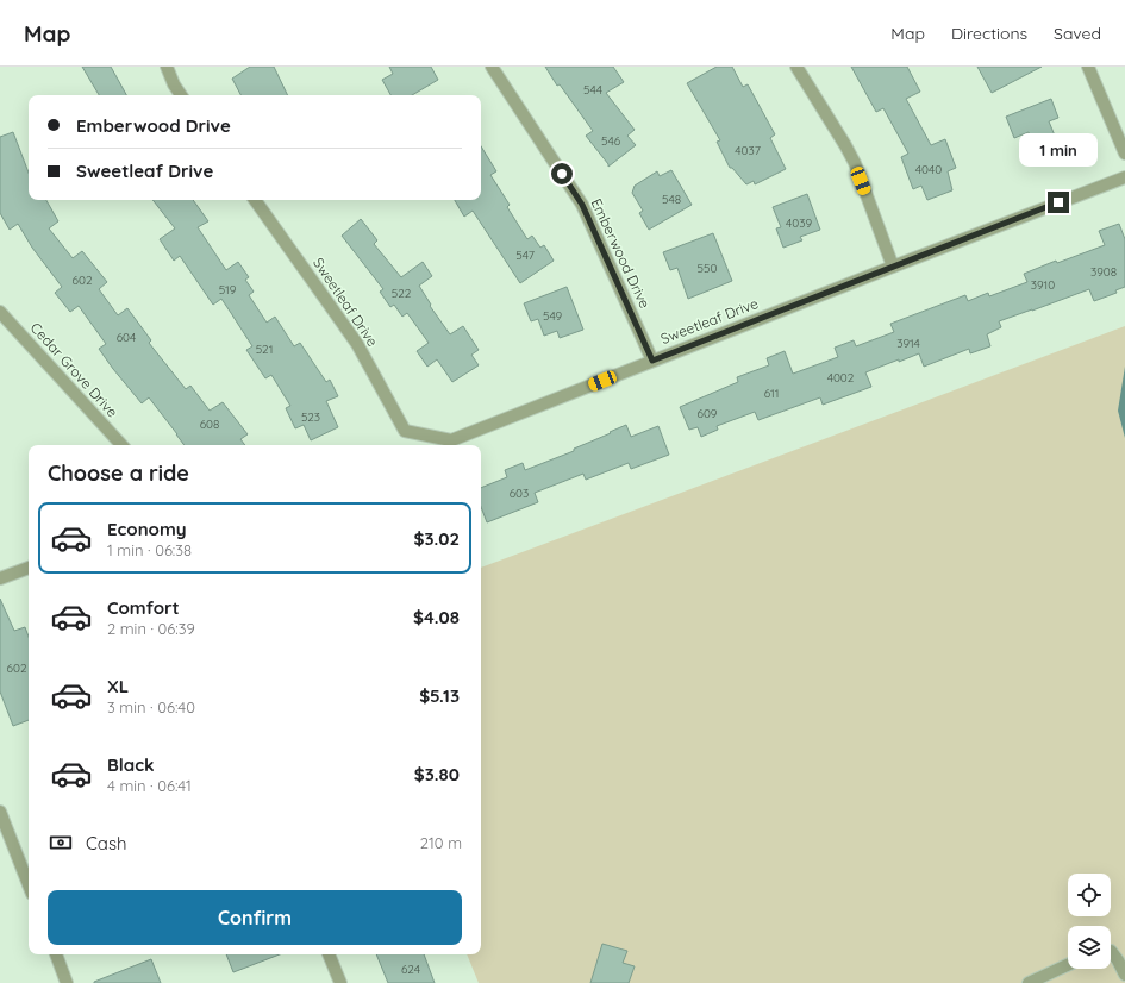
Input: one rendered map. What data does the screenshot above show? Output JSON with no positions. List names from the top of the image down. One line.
{"streets":{"street":["Emberwood Drive","Sweetleaf Drive","Cedar Grove Drive"]},"crossings":[["Emberwood Drive","Sweetleaf Drive"]],"house_numbers":["544","546","4037","4040","548","4039","547","550","3908","602","3910","519","522","549","604","3914","521","4002","611","609","523","608","603","602","624"],"page":{"header":"Map","nav":["Map","Directions","Saved"],"banner":["Emberwood Drive","Sweetleaf Drive"],"bubble":"1 min","heading":"Choose a ride","list":[{"name":"Economy","note":"1 min · 06:38","value":"$3.02"},{"name":"Comfort","note":"2 min · 06:39","value":"$4.08"},{"name":"XL","note":"3 min · 06:40","value":"$5.13"},{"name":"Black","note":"4 min · 06:41","value":"$3.80"}],"pay":["Cash","210 m"],"buttons":"Confirm"}}
